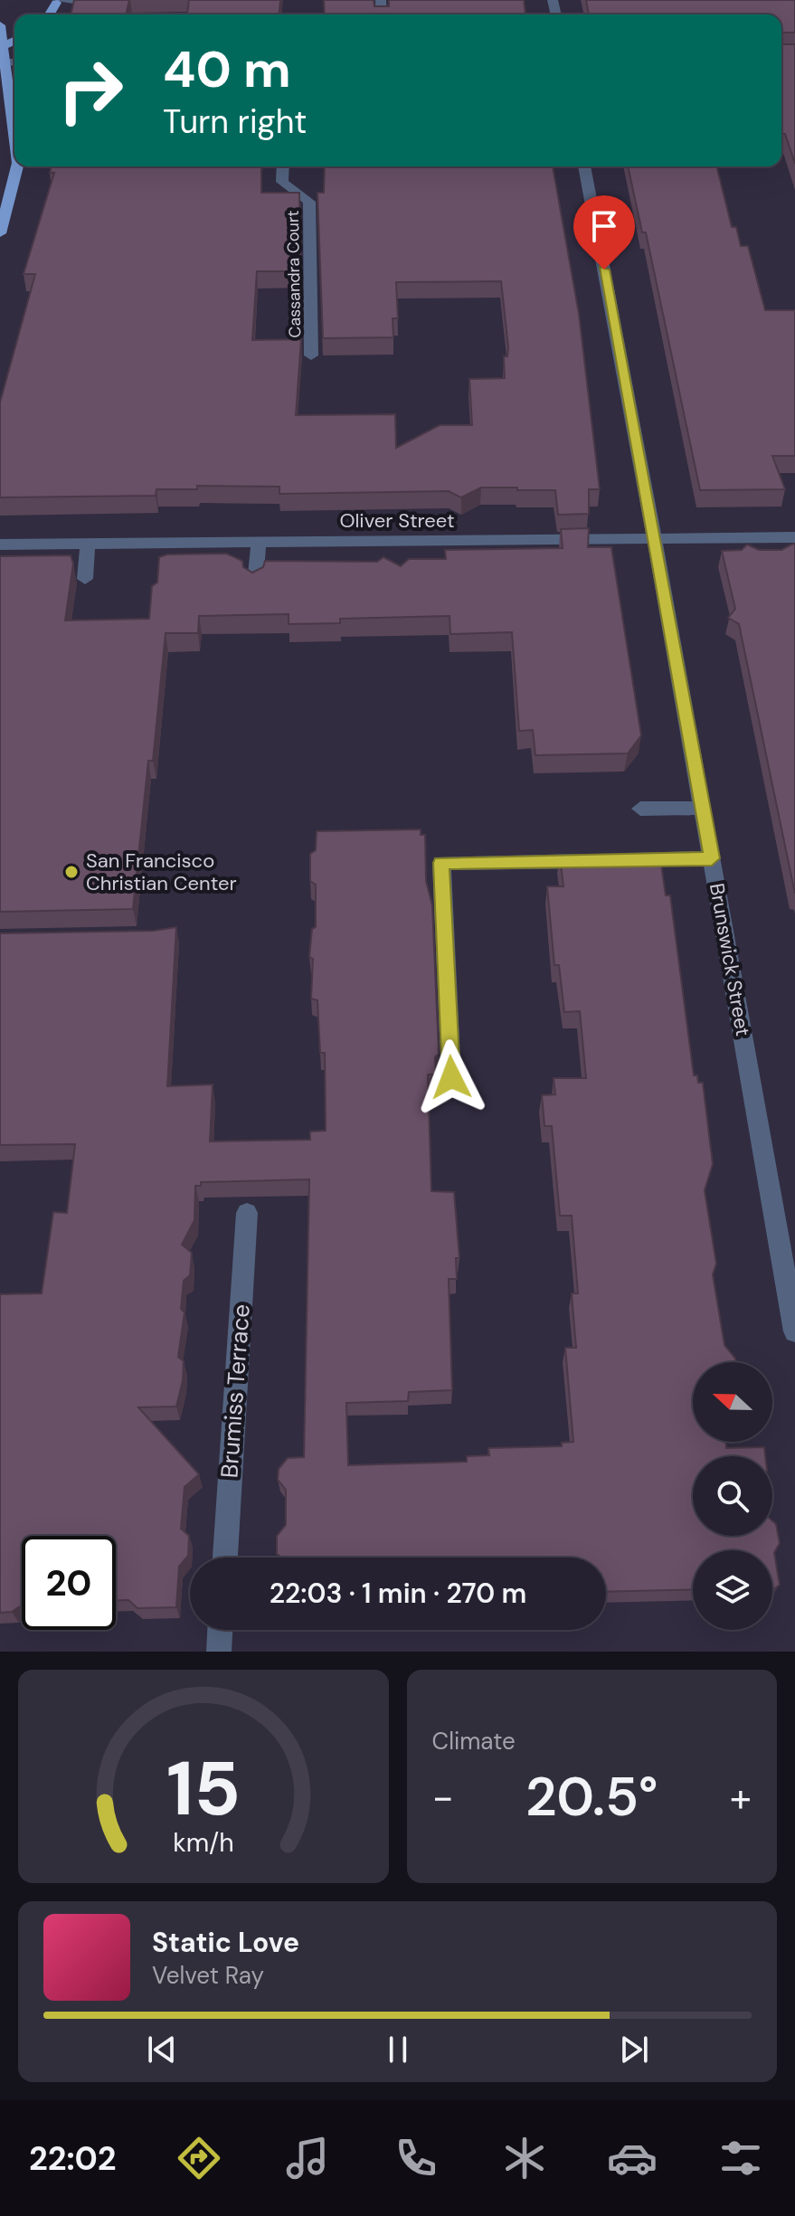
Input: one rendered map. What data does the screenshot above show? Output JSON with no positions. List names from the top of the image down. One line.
{"streets":{"street":["Cassandra Court","Oliver Street","Brunswick Street","Brumiss Terrace"]},"crossings":[["Oliver Street","Brunswick Street"]],"places":["San Francisco Christian Center"],"north":"left","page":{"turn":["40 m","Turn right"],"limit":"20","trip":"22:03 · 1 min · 270 m","tile":"Climate","heat":["−","20.5°","+"],"song":["Static Love","Velvet Ray"],"tabs":"22:02","gauge":["15","km/h"]}}
